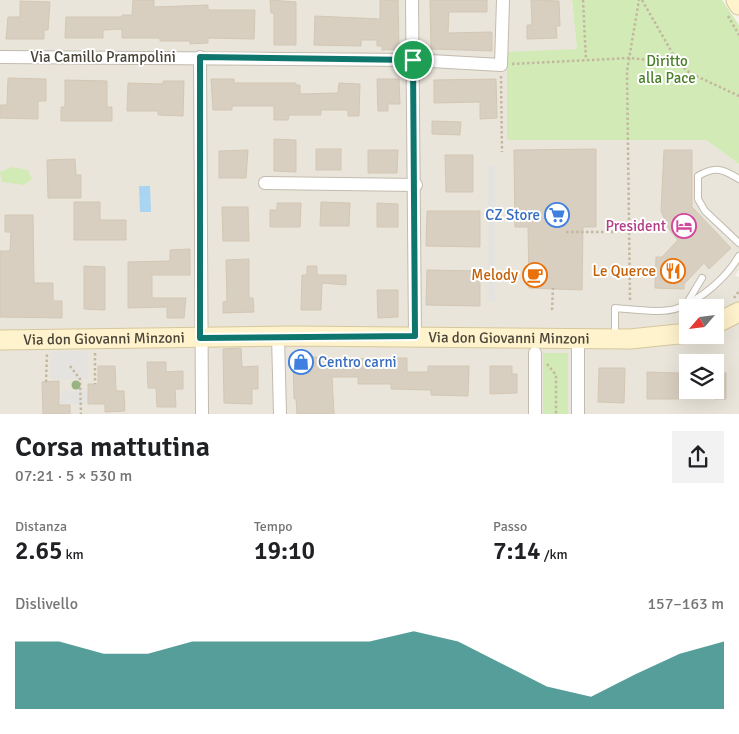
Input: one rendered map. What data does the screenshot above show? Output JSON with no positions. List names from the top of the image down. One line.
{"streets":{"street":["Via Camillo Prampolini","Via don Giovanni Minzoni"]},"parks":["Diritto alla Pace"],"places":{"supermarket":["CZ Store"],"hotel":["President"],"restaurant":["Le Querce"],"cafe":["Melody"],"shop":["Centro carni"]},"north":"bottom left","page":{"heading":["Corsa mattutina","07:21 · 5 × 530 m"],"stats":[["Distanza","2.65 km"],["Tempo","19:10"],["Passo","7:14 /km"]],"chart":["Dislivello","157–163 m"]}}
